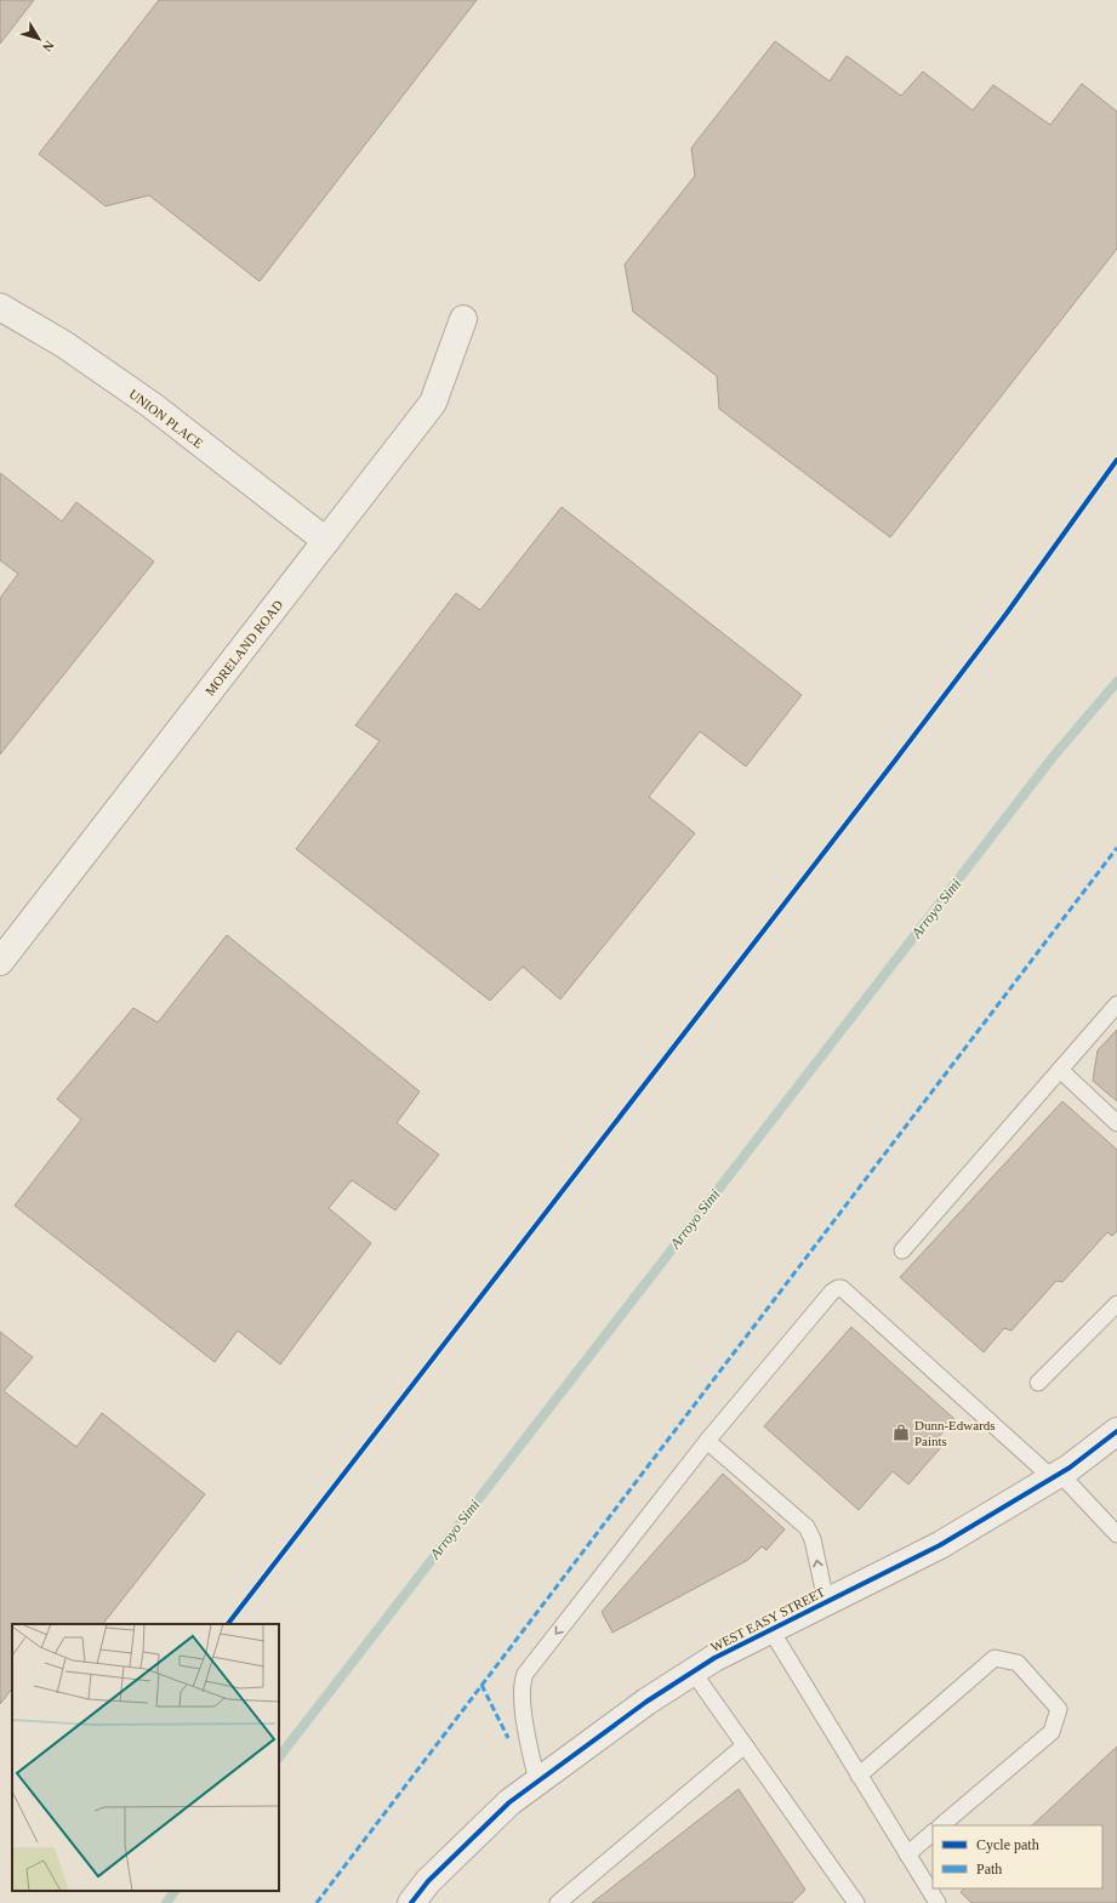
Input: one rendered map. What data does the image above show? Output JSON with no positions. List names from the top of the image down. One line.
{"streets":{"street":["UNION PLACE","MORELAND ROAD","WEST EASY STREET"]},"crossings":[["UNION PLACE","MORELAND ROAD"]],"water":["Arroyo Simi"],"places":{"shop":["Dunn-Edwards Paints"]},"legend":["Cycle path","Path"],"north":"bottom right"}
